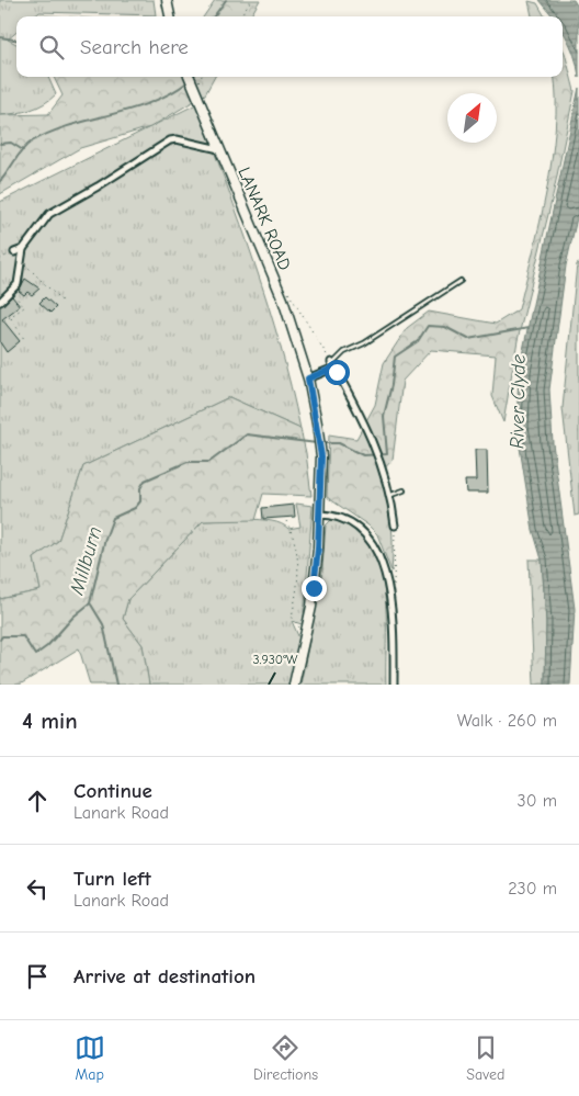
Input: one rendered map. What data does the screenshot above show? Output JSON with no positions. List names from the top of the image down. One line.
{"streets":{"main road":["LANARK ROAD"]},"water":["River Clyde","Millburn"],"north":"top right","page":{"search":"Search here","heading":["4 min","Walk · 260 m"],"list":[["Continue","Lanark Road","30 m"],["Turn left","Lanark Road","230 m"],"Arrive at destination"],"nav":["Map","Directions","Saved"]},"coordinates":["3.930°W"]}
